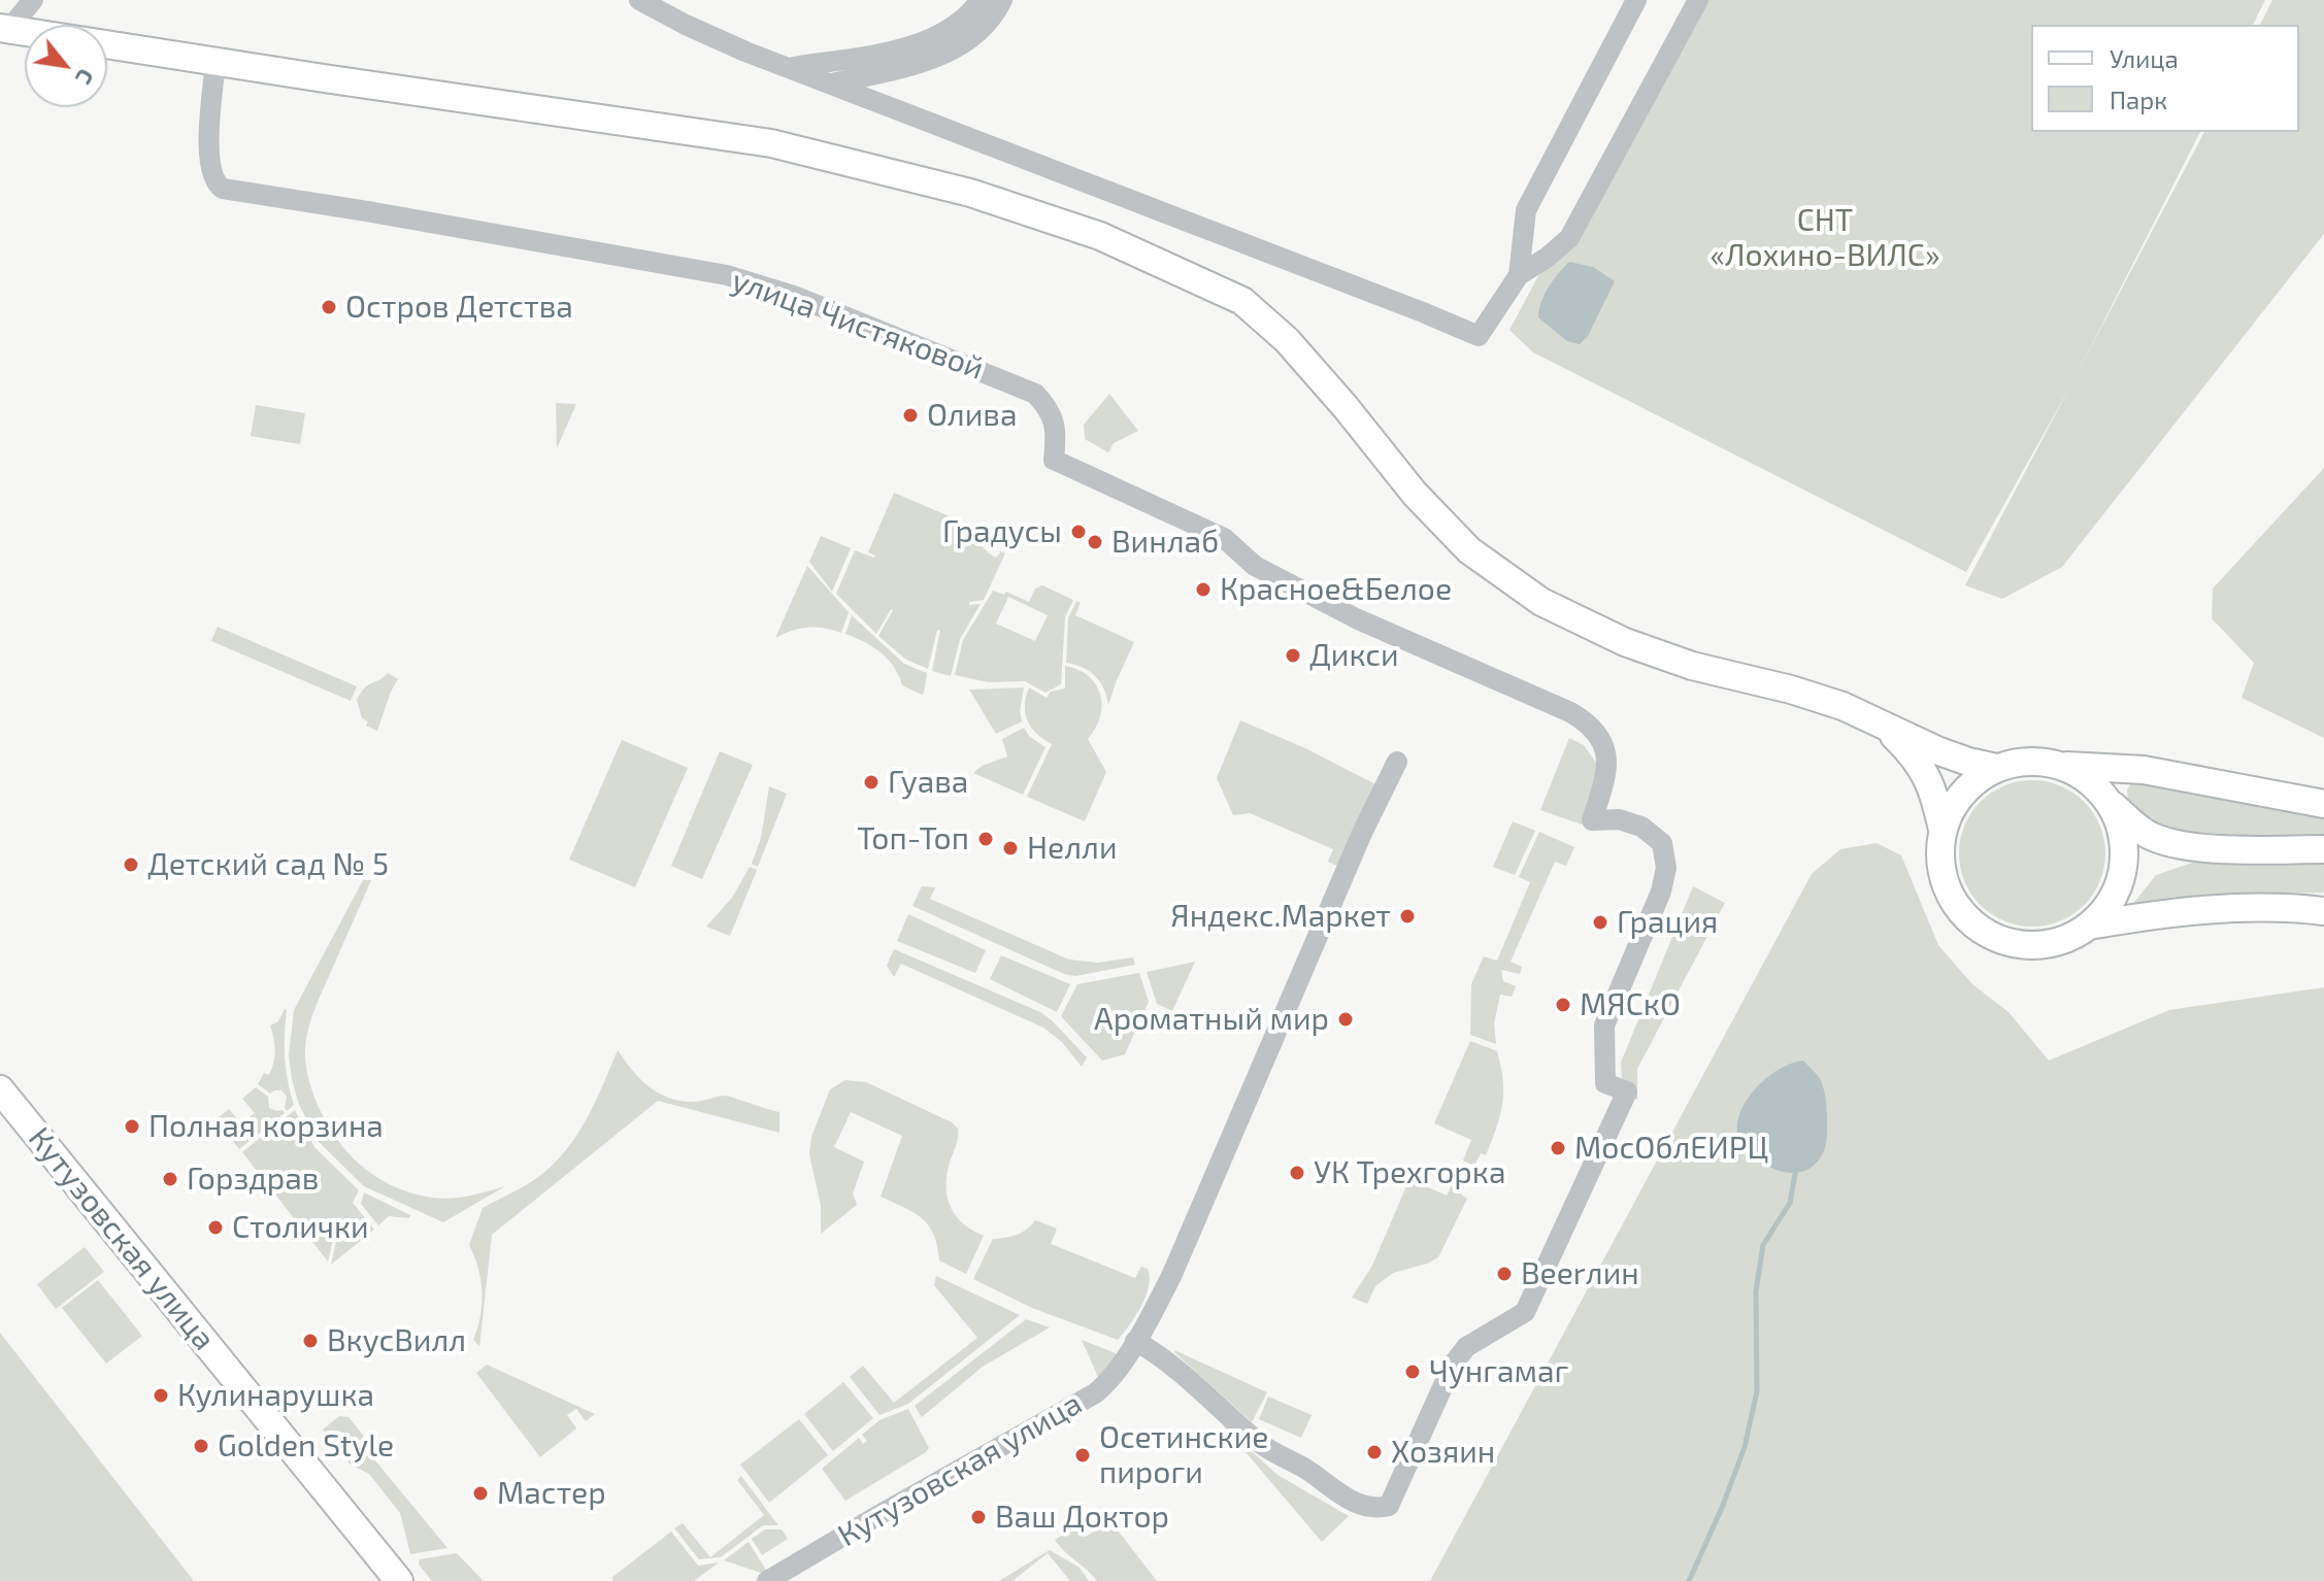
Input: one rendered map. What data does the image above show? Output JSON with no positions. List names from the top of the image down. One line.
{"streets":{"street":["улица Чистяковой","Кутузовская улица"]},"crossings":[["улица Чистяковой","Кутузовская улица"]],"parks":["СНТ «Лохино-ВИЛС»"],"places":["Остров Детства","Олива","Градусы","Винлаб","Красное&Белое","Дикси","Гуава","Топ-Топ","Нелли","Детский сад № 5","Яндекс.Маркет","Грация","МЯСкО","Ароматный мир","Полная корзина","МосОблЕИРЦ","УК Трехгорка","Горздрав","Столички","Beerлин","ВкусВилл","Чунгамаг","Кулинарушка","Golden Style","Хозяин","Осетинские пироги","Мастер","Ваш Доктор"],"legend":["Улица","Парк"],"north":"bottom right"}
